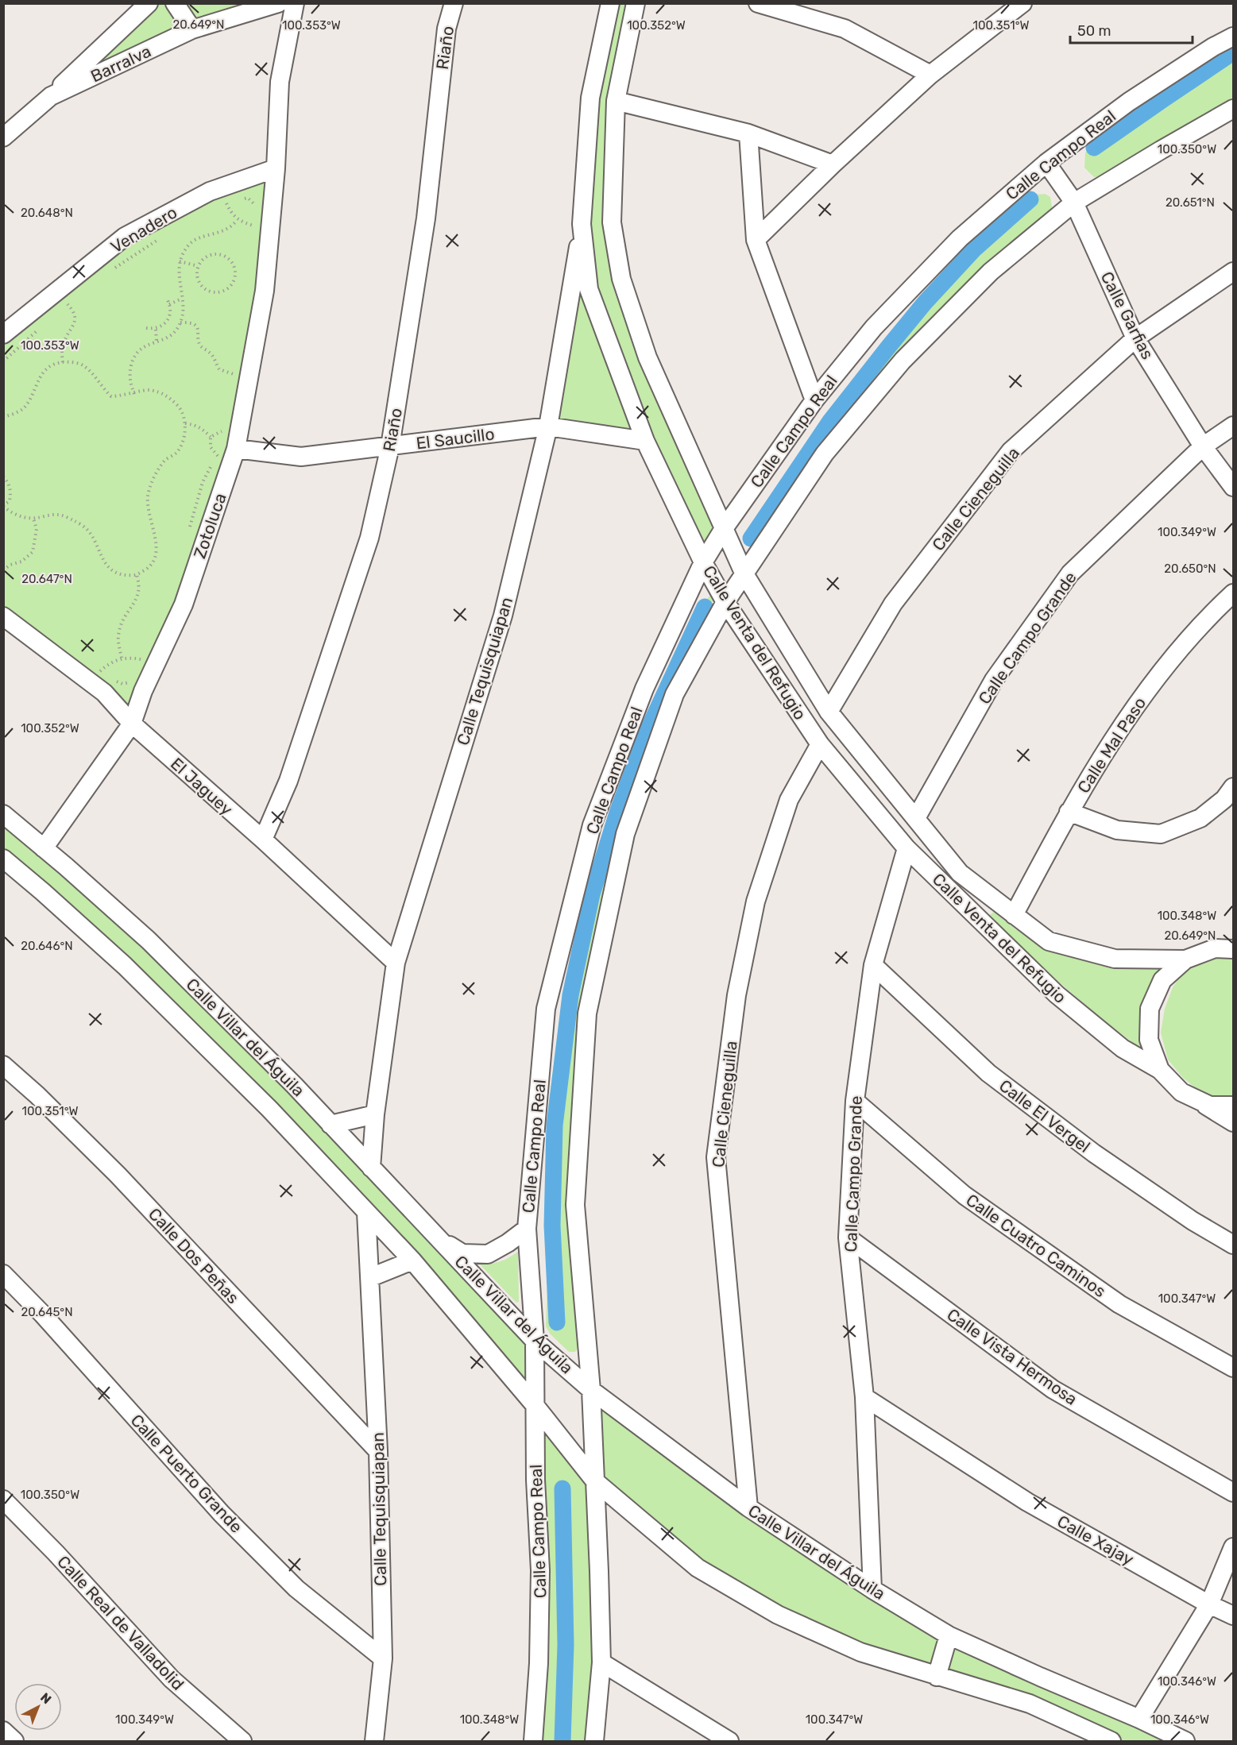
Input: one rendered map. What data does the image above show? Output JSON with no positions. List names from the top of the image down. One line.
{"streets":{"street":["Riaño","Barralva","Calle Campo Real","Venadero","Calle Garfias","El Saucillo","Calle Cieneguilla","Zotoluca","Calle Campo Grande","Calle Venta del Refugio","Calle Tequisquiapan","Calle Mal Paso","El Jaguey","Calle Villar del Águila","Calle El Vergel","Calle Cuatro Caminos","Calle Dos Peñas","Calle Vista Hermosa","Calle Puerto Grande","Calle Xajay","Calle Real de Valladolid"]},"crossings":[["Riaño","El Saucillo"],["Riaño","El Jaguey"],["Calle Campo Real","Calle Garfias"],["Calle Campo Real","Calle Venta del Refugio"],["Calle Campo Real","Calle Villar del Águila"],["Venadero","Zotoluca"],["Calle Garfias","Calle Cieneguilla"],["Calle Garfias","Calle Campo Grande"],["El Saucillo","Zotoluca"],["El Saucillo","Calle Venta del Refugio"],["El Saucillo","Calle Tequisquiapan"],["Calle Cieneguilla","Calle Venta del Refugio"],["Calle Cieneguilla","Calle Villar del Águila"],["Zotoluca","El Jaguey"],["Zotoluca","Calle Villar del Águila"],["Calle Campo Grande","Calle Venta del Refugio"],["Calle Campo Grande","Calle Villar del Águila"],["Calle Campo Grande","Calle El Vergel"],["Calle Campo Grande","Calle Cuatro Caminos"],["Calle Campo Grande","Calle Vista Hermosa"],["Calle Campo Grande","Calle Xajay"],["Calle Venta del Refugio","Calle Tequisquiapan"],["Calle Venta del Refugio","Calle Mal Paso"],["Calle Tequisquiapan","El Jaguey"],["Calle Tequisquiapan","Calle Villar del Águila"],["Calle Tequisquiapan","Calle Dos Peñas"],["Calle Tequisquiapan","Calle Puerto Grande"]],"scale_bar":"50 m","north":"top right","coordinates":["20.649°N","100.353°W","100.352°W","100.351°W","100.350°W","20.651°N","20.648°N","100.349°W","20.650°N","20.647°N","100.348°W","20.646°N","100.347°W","20.645°N","100.346°W"]}
